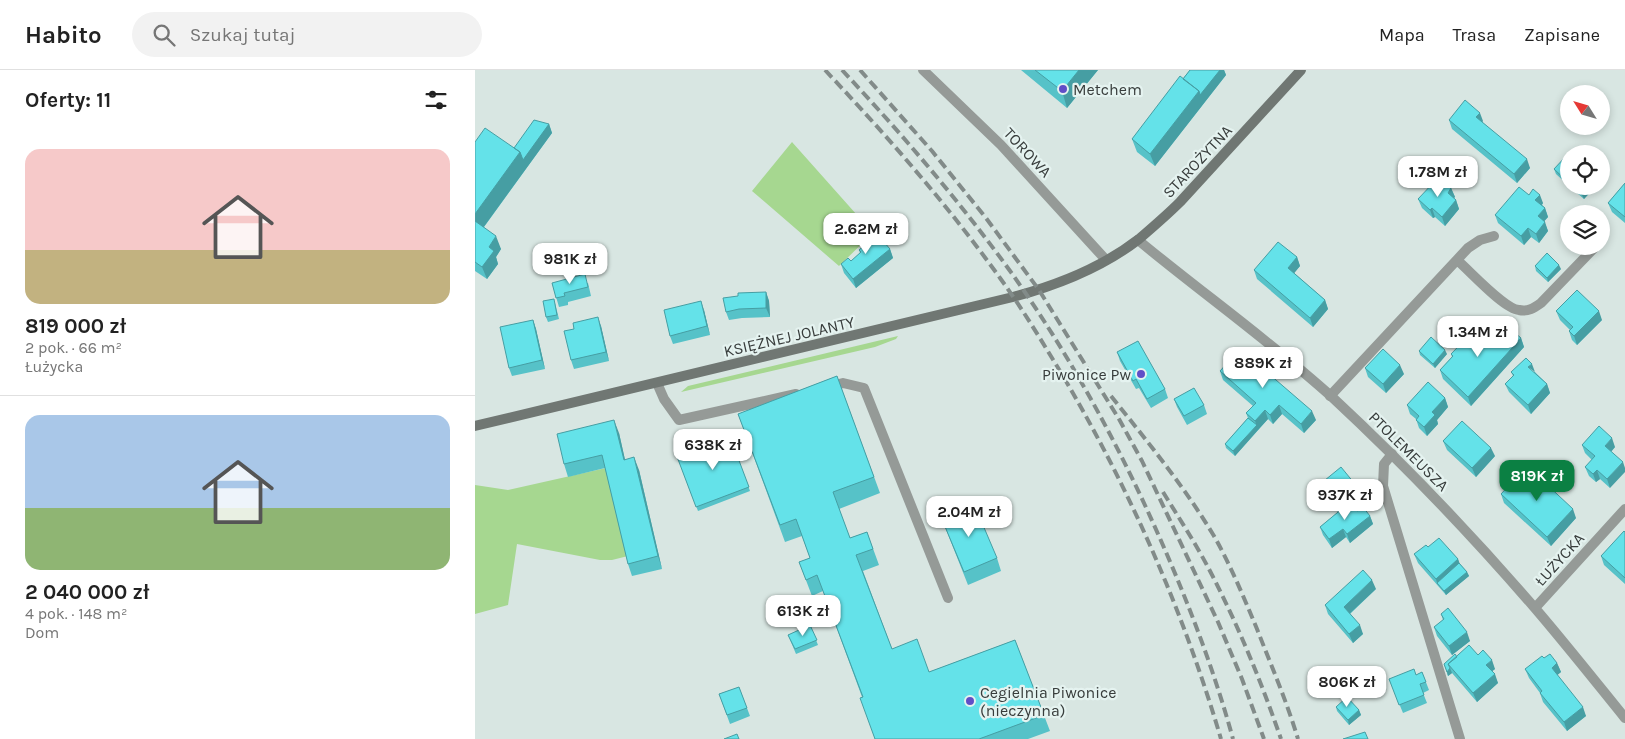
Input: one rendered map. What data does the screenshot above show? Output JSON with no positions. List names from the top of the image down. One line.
{"streets":{"street":["TOROWA","STAROŻYTNA","KSIĘŻNEJ JOLANTY","PTOLEMEUSZA","ŁUŻYCKA"]},"crossings":[["TOROWA","STAROŻYTNA"],["TOROWA","KSIĘŻNEJ JOLANTY"],["STAROŻYTNA","KSIĘŻNEJ JOLANTY"],["STAROŻYTNA","PTOLEMEUSZA"],["PTOLEMEUSZA","ŁUŻYCKA"]],"places":["Metchem","Piwonice Pw","Cegielnia Piwonice (nieczynna)"],"north":"top left","page":{"header":"Habito","search":"Szukaj tutaj","nav":["Mapa","Trasa","Zapisane"],"heading":"Oferty: 11","list":[{"name":"819 000 zł","note":"2 pok. · 66 m² · Łużycka"},{"name":"2 040 000 zł","note":"4 pok. · 148 m² · Dom"}],"price":["1.78M zł","2.62M zł","981K zł","1.34M zł","889K zł","638K zł","819K zł","937K zł","2.04M zł","613K zł","806K zł"]}}
